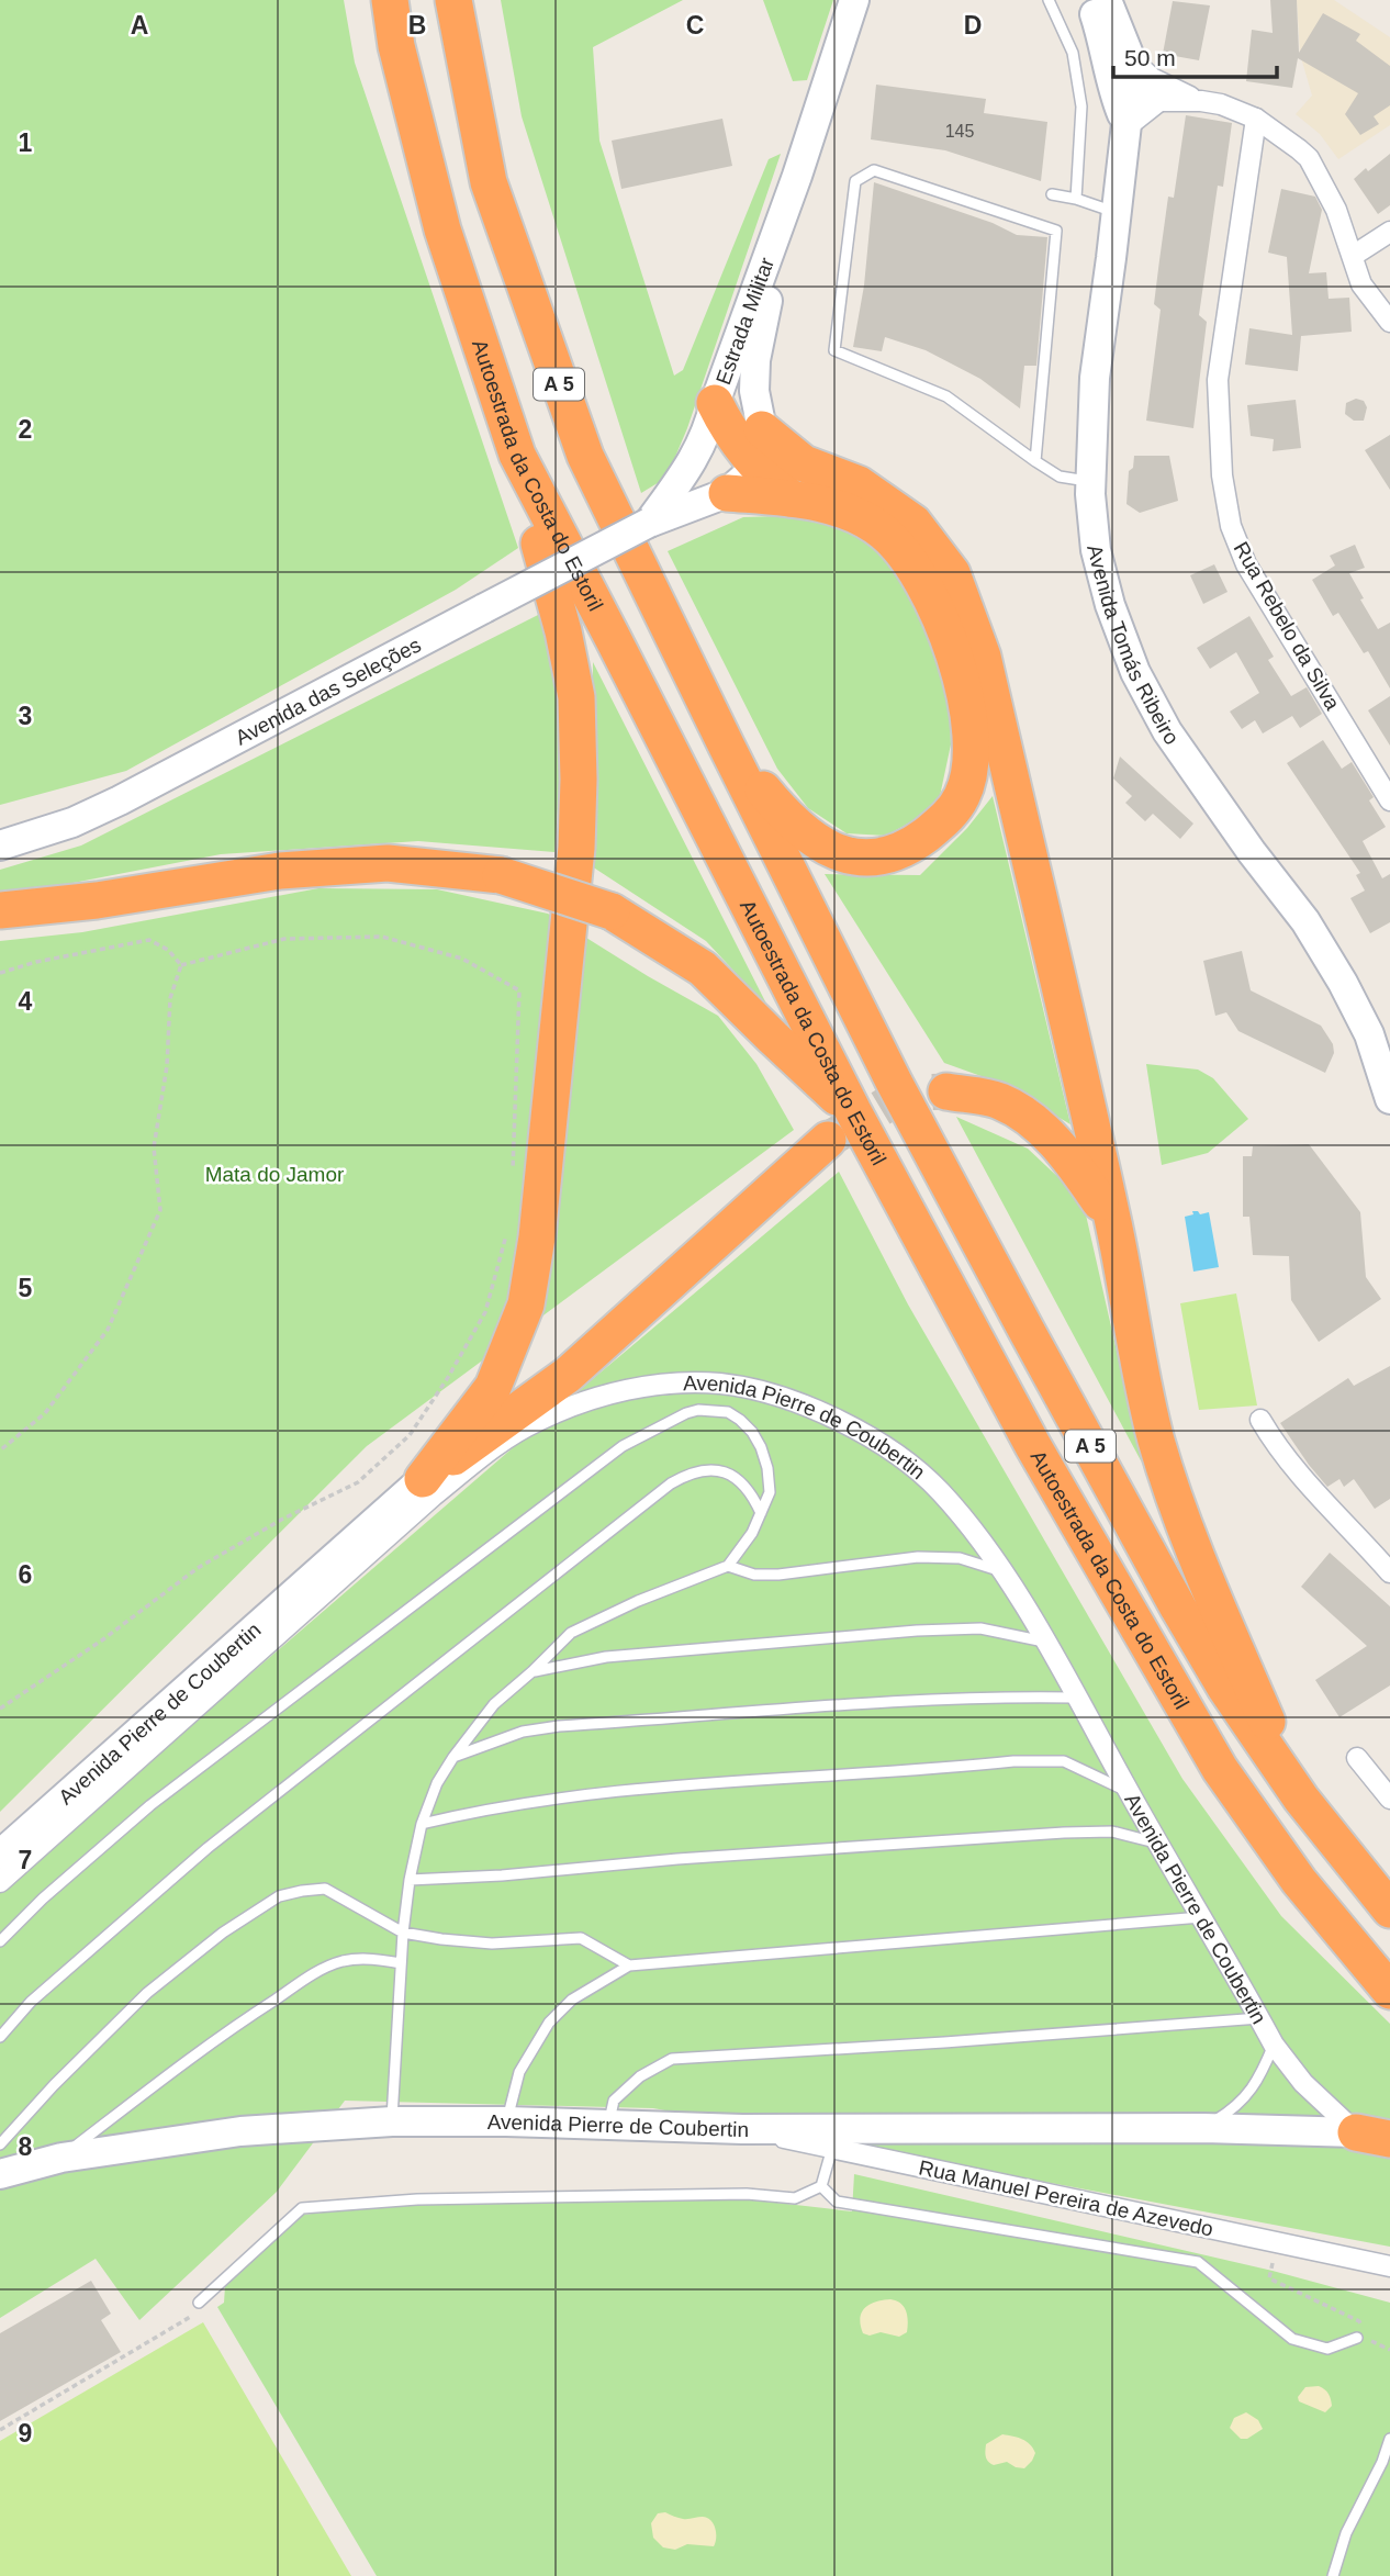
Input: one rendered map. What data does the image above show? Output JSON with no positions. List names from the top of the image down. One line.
{"streets":{"highway":["A 5","Autoestrada da Costa do Estoril"],"street":["Estrada Militar","Rua Rebelo da Silva","Avenida Tomás Ribeiro","Avenida das Seleções","Avenida Pierre de Coubertin","Rua Manuel Pereira de Azevedo"]},"crossings":[["Estrada Militar","Avenida das Seleções"],["Avenida Pierre de Coubertin","Rua Manuel Pereira de Azevedo"]],"parks":["Mata do Jamor"],"house_numbers":["145"],"scale_bar":"50 m","grid":{"columns":["A","B","C","D"],"rows":["1","2","3","4","5","6","7","8","9"]}}
